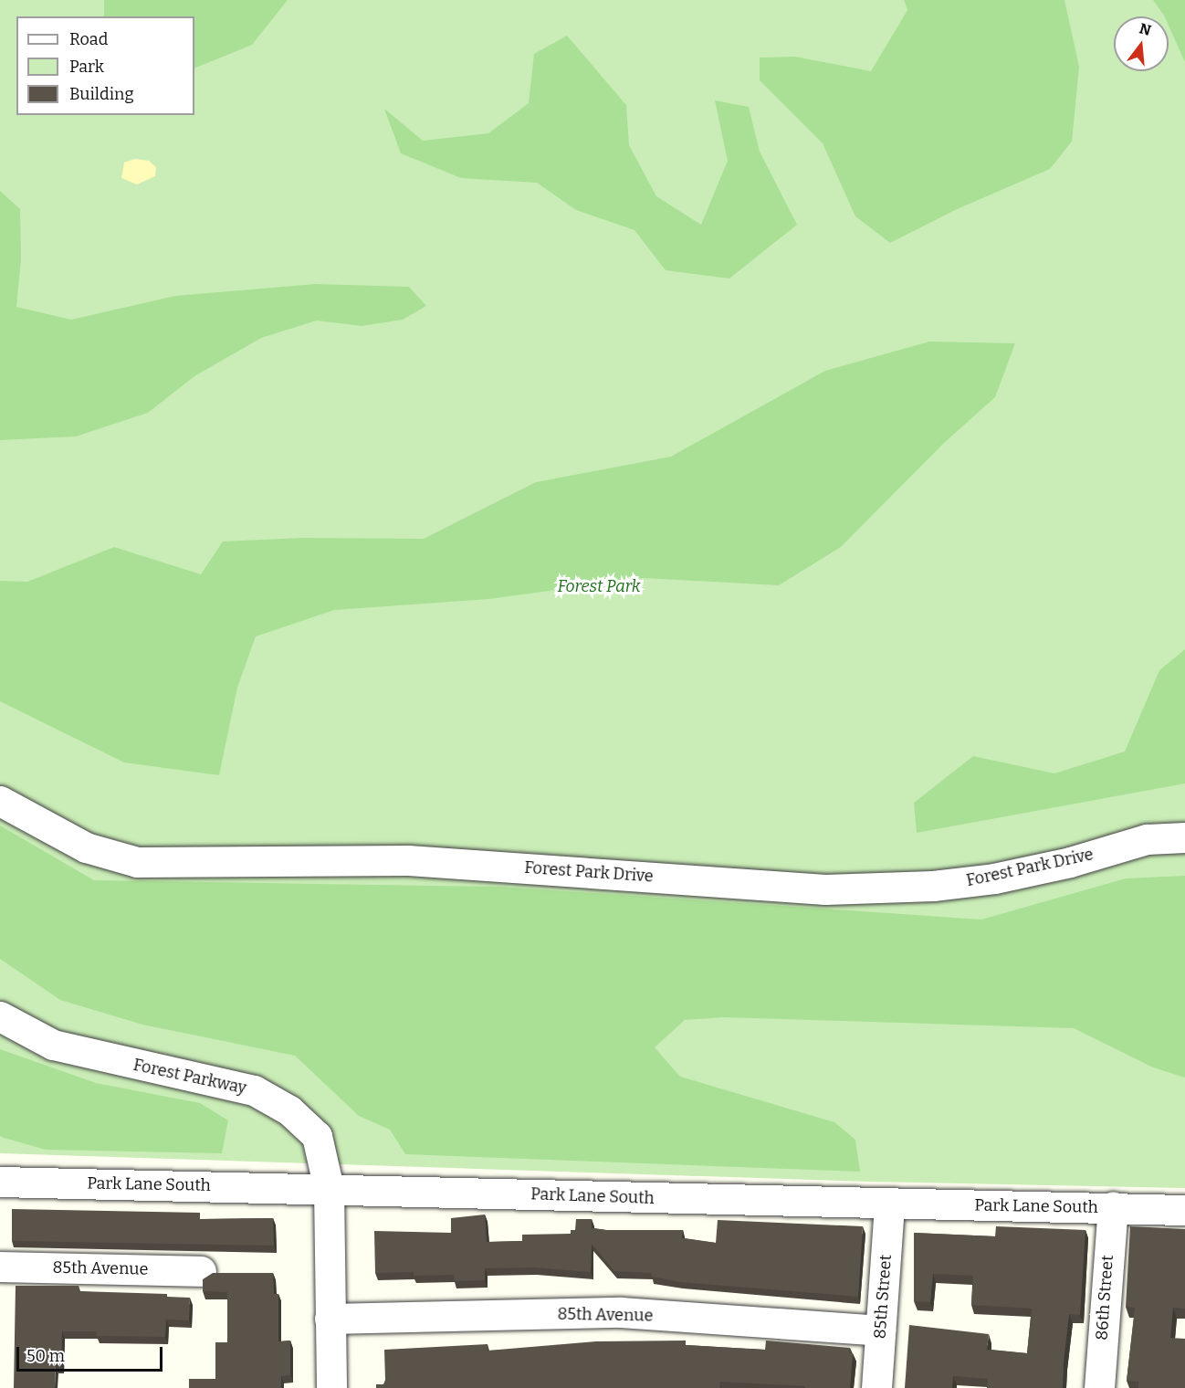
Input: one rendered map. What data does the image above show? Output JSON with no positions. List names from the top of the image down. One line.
{"streets":{"street":["Forest Park Drive","Forest Parkway","Park Lane South","85th Avenue","85th Street","86th Street"]},"crossings":[["Forest Parkway","Park Lane South"],["Forest Parkway","85th Avenue"],["Park Lane South","85th Street"],["Park Lane South","86th Street"],["85th Avenue","85th Street"]],"parks":["Forest Park"],"legend":["Road","Park","Building"],"scale_bar":"50 m","north":"top"}
